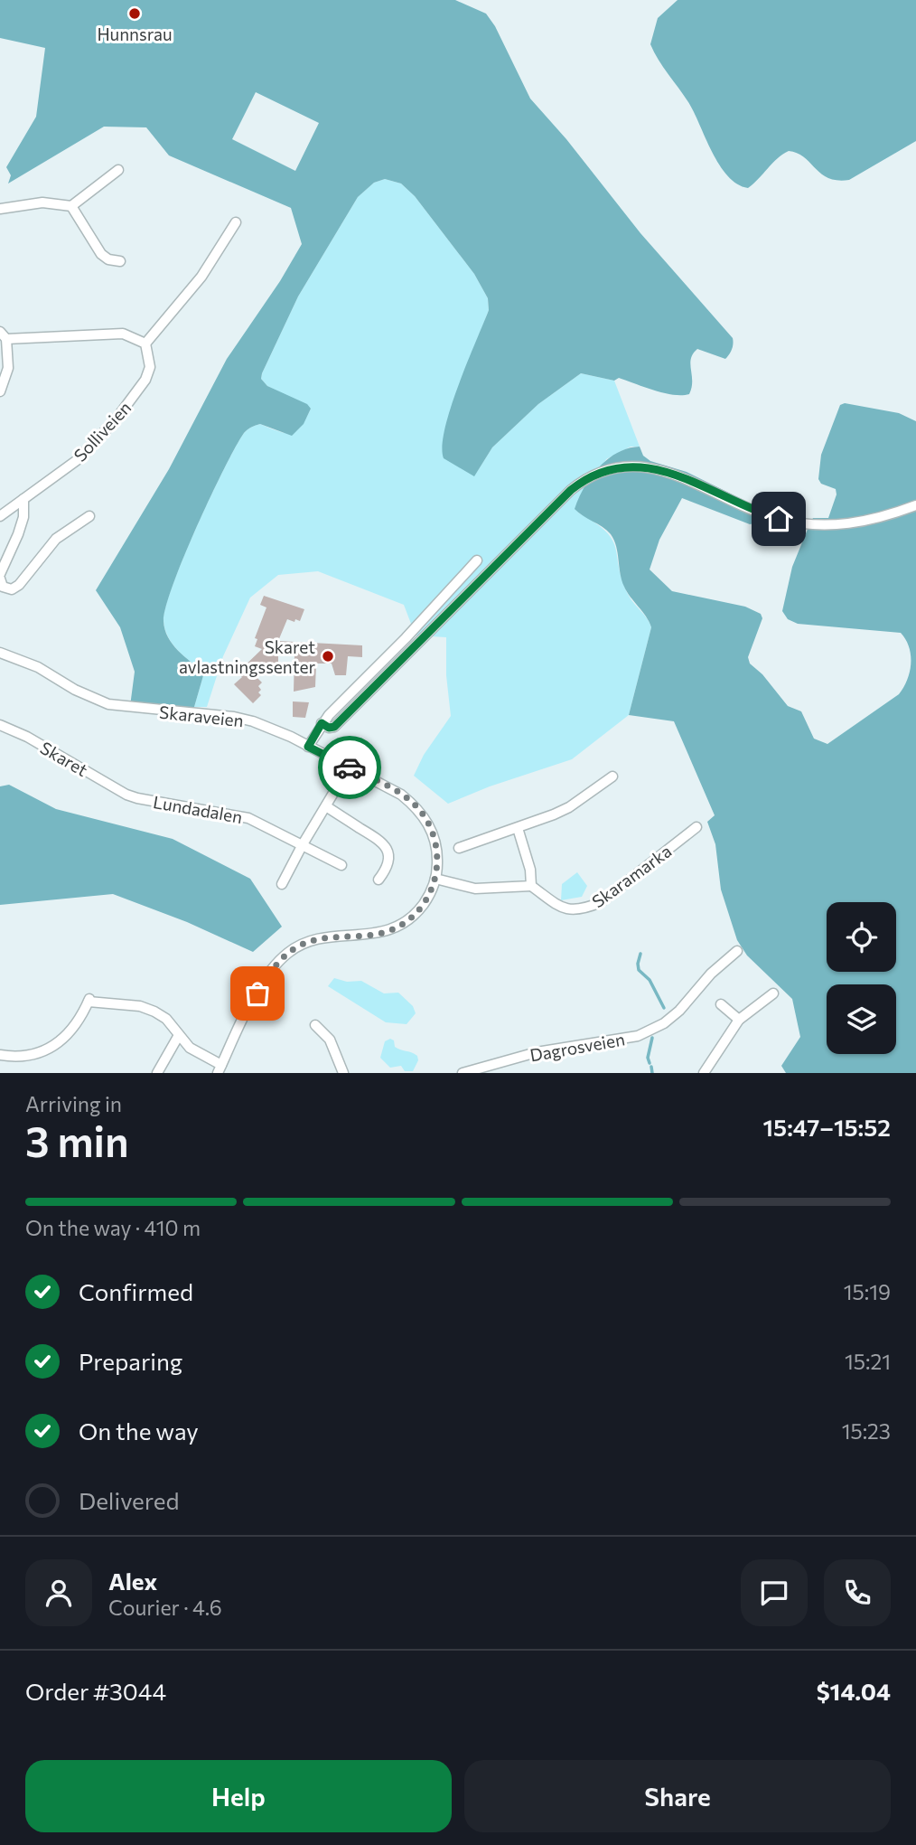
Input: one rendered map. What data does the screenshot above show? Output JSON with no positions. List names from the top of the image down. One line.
{"streets":{"street":["Solliveien","Skaraveien","Skaret","Lundadalen","Skaramarka","Dagrosveien"]},"crossings":[["Skaret","Lundadalen"]],"places":["Hunnsrau","Skaret avlastningssenter"],"page":{"heading":["3 min","Arriving in","15:47–15:52"],"panel":["Alex","Courier · 4.6","Order #3044","$14.04"],"bar":"On the way · 410 m","list":[["Confirmed","15:19"],["Preparing","15:21"],["On the way","15:23"],"Delivered"],"buttons":["Help","Share"]}}
